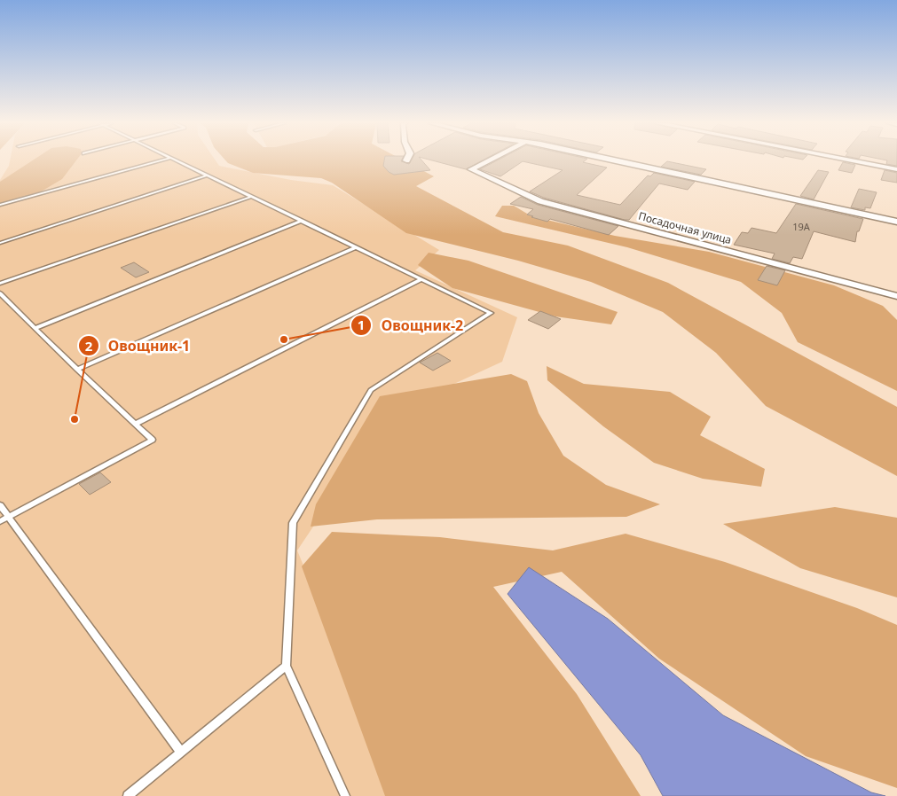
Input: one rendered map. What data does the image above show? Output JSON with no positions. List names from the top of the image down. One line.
{"streets":{"street":["Посадочная улица"]},"places":["Овощник-2","Овощник-1"],"house_numbers":["19А"]}
